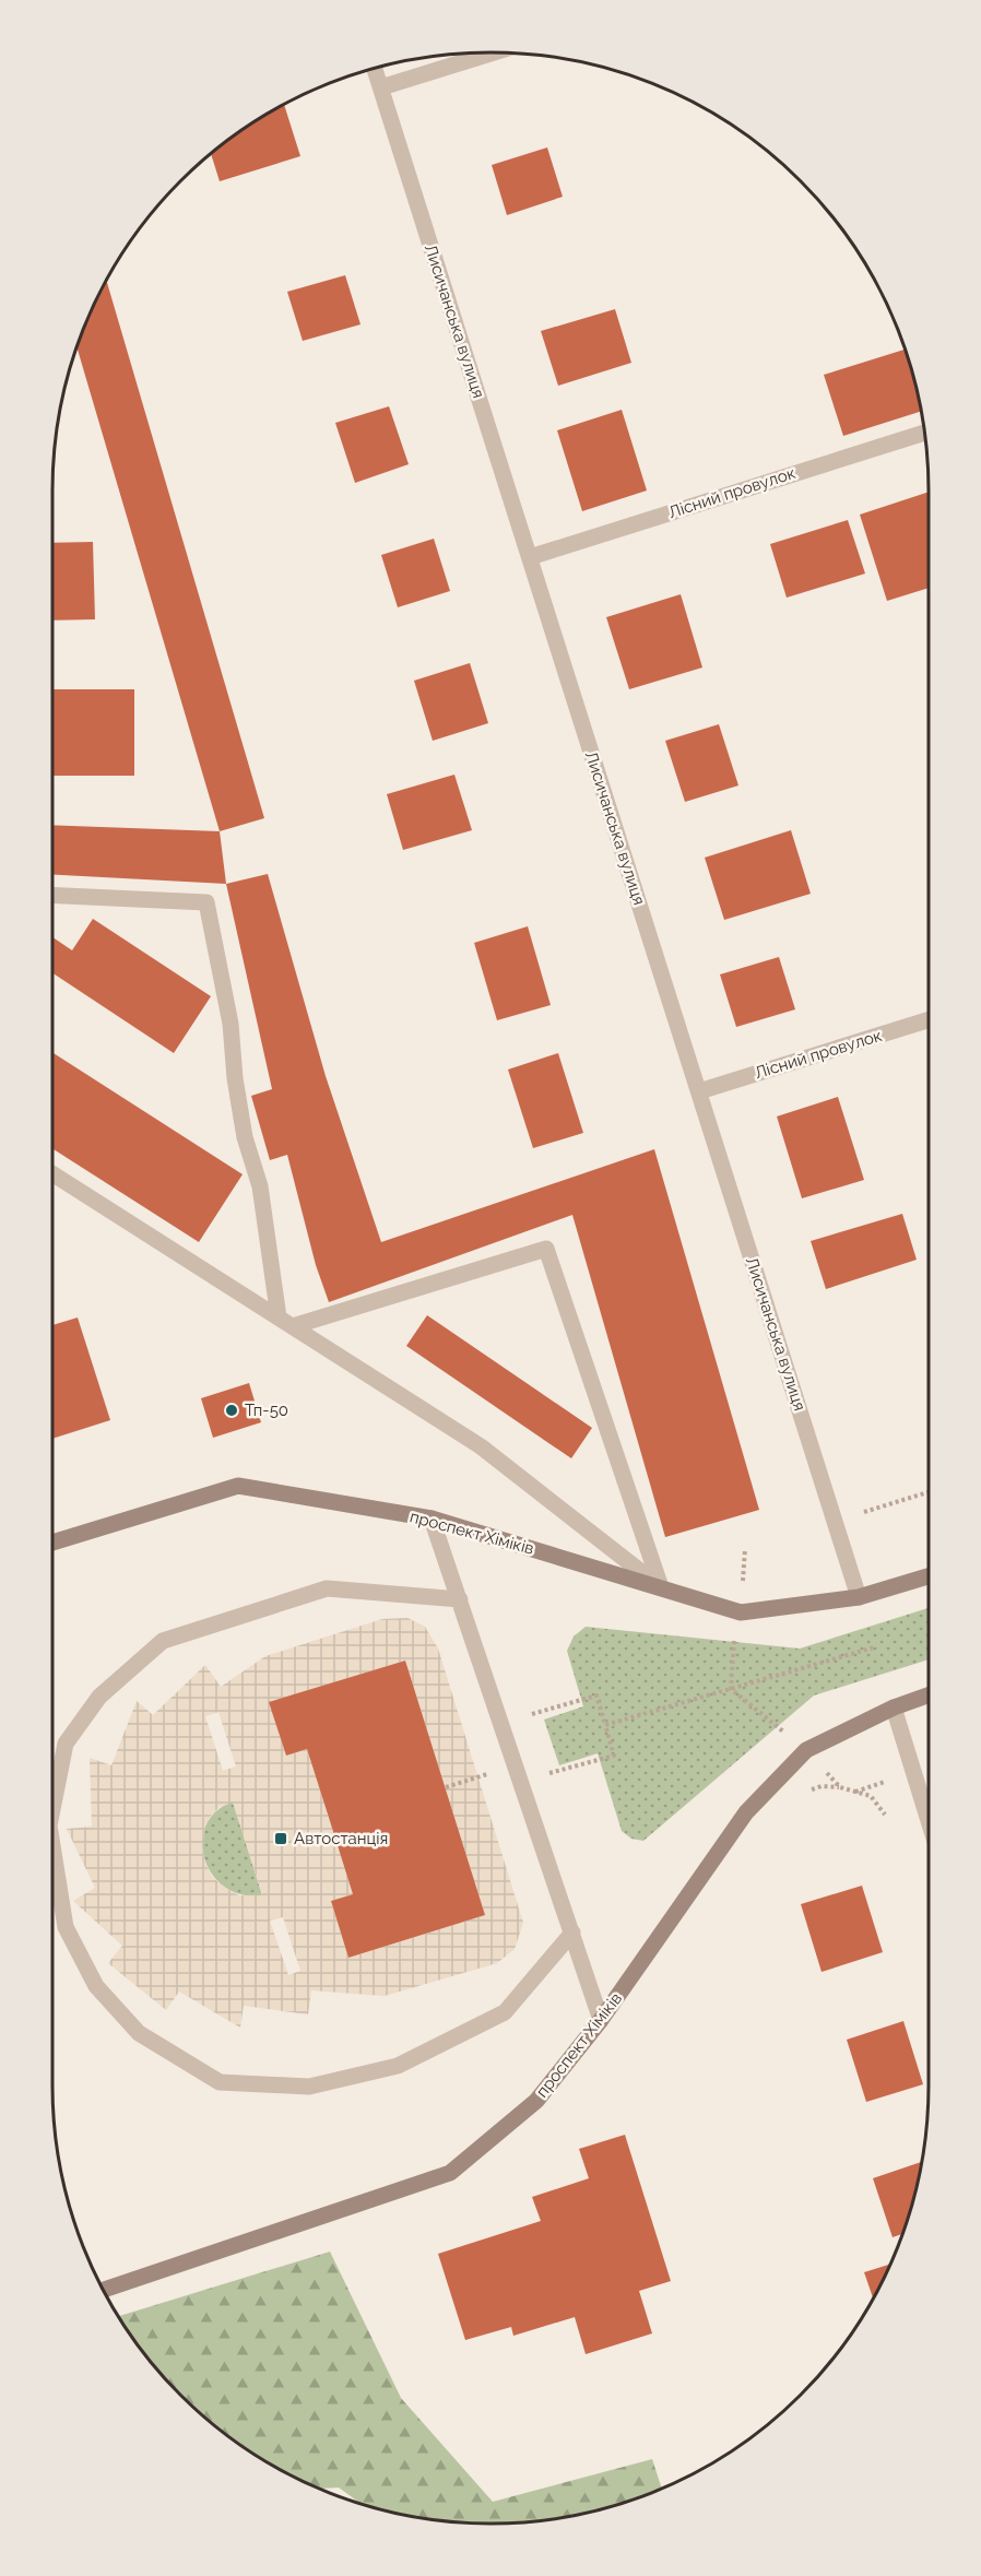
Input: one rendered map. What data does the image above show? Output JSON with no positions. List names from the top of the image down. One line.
{"streets":{"main road":["проспект Хіміків"],"street":["Лисичанська вулиця","Лісний провулок"]},"crossings":[["Лисичанська вулиця","Лісний провулок"],["Лисичанська вулиця","проспект Хіміків"]],"places":{"other":["Тп-50"],"transit":["Автостанція"]}}
